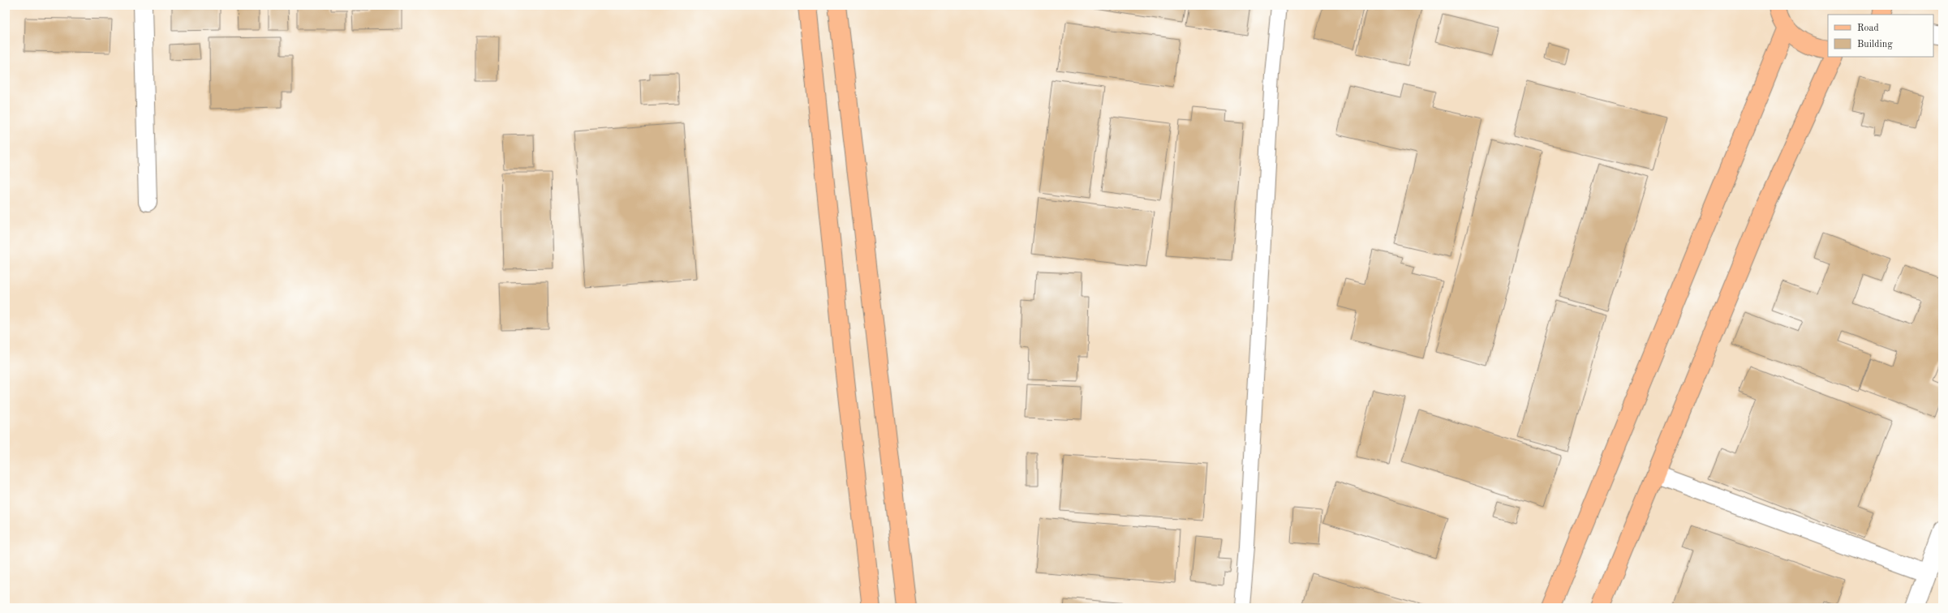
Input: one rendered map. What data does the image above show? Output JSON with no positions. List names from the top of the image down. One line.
{"legend":["Road","Building"]}
